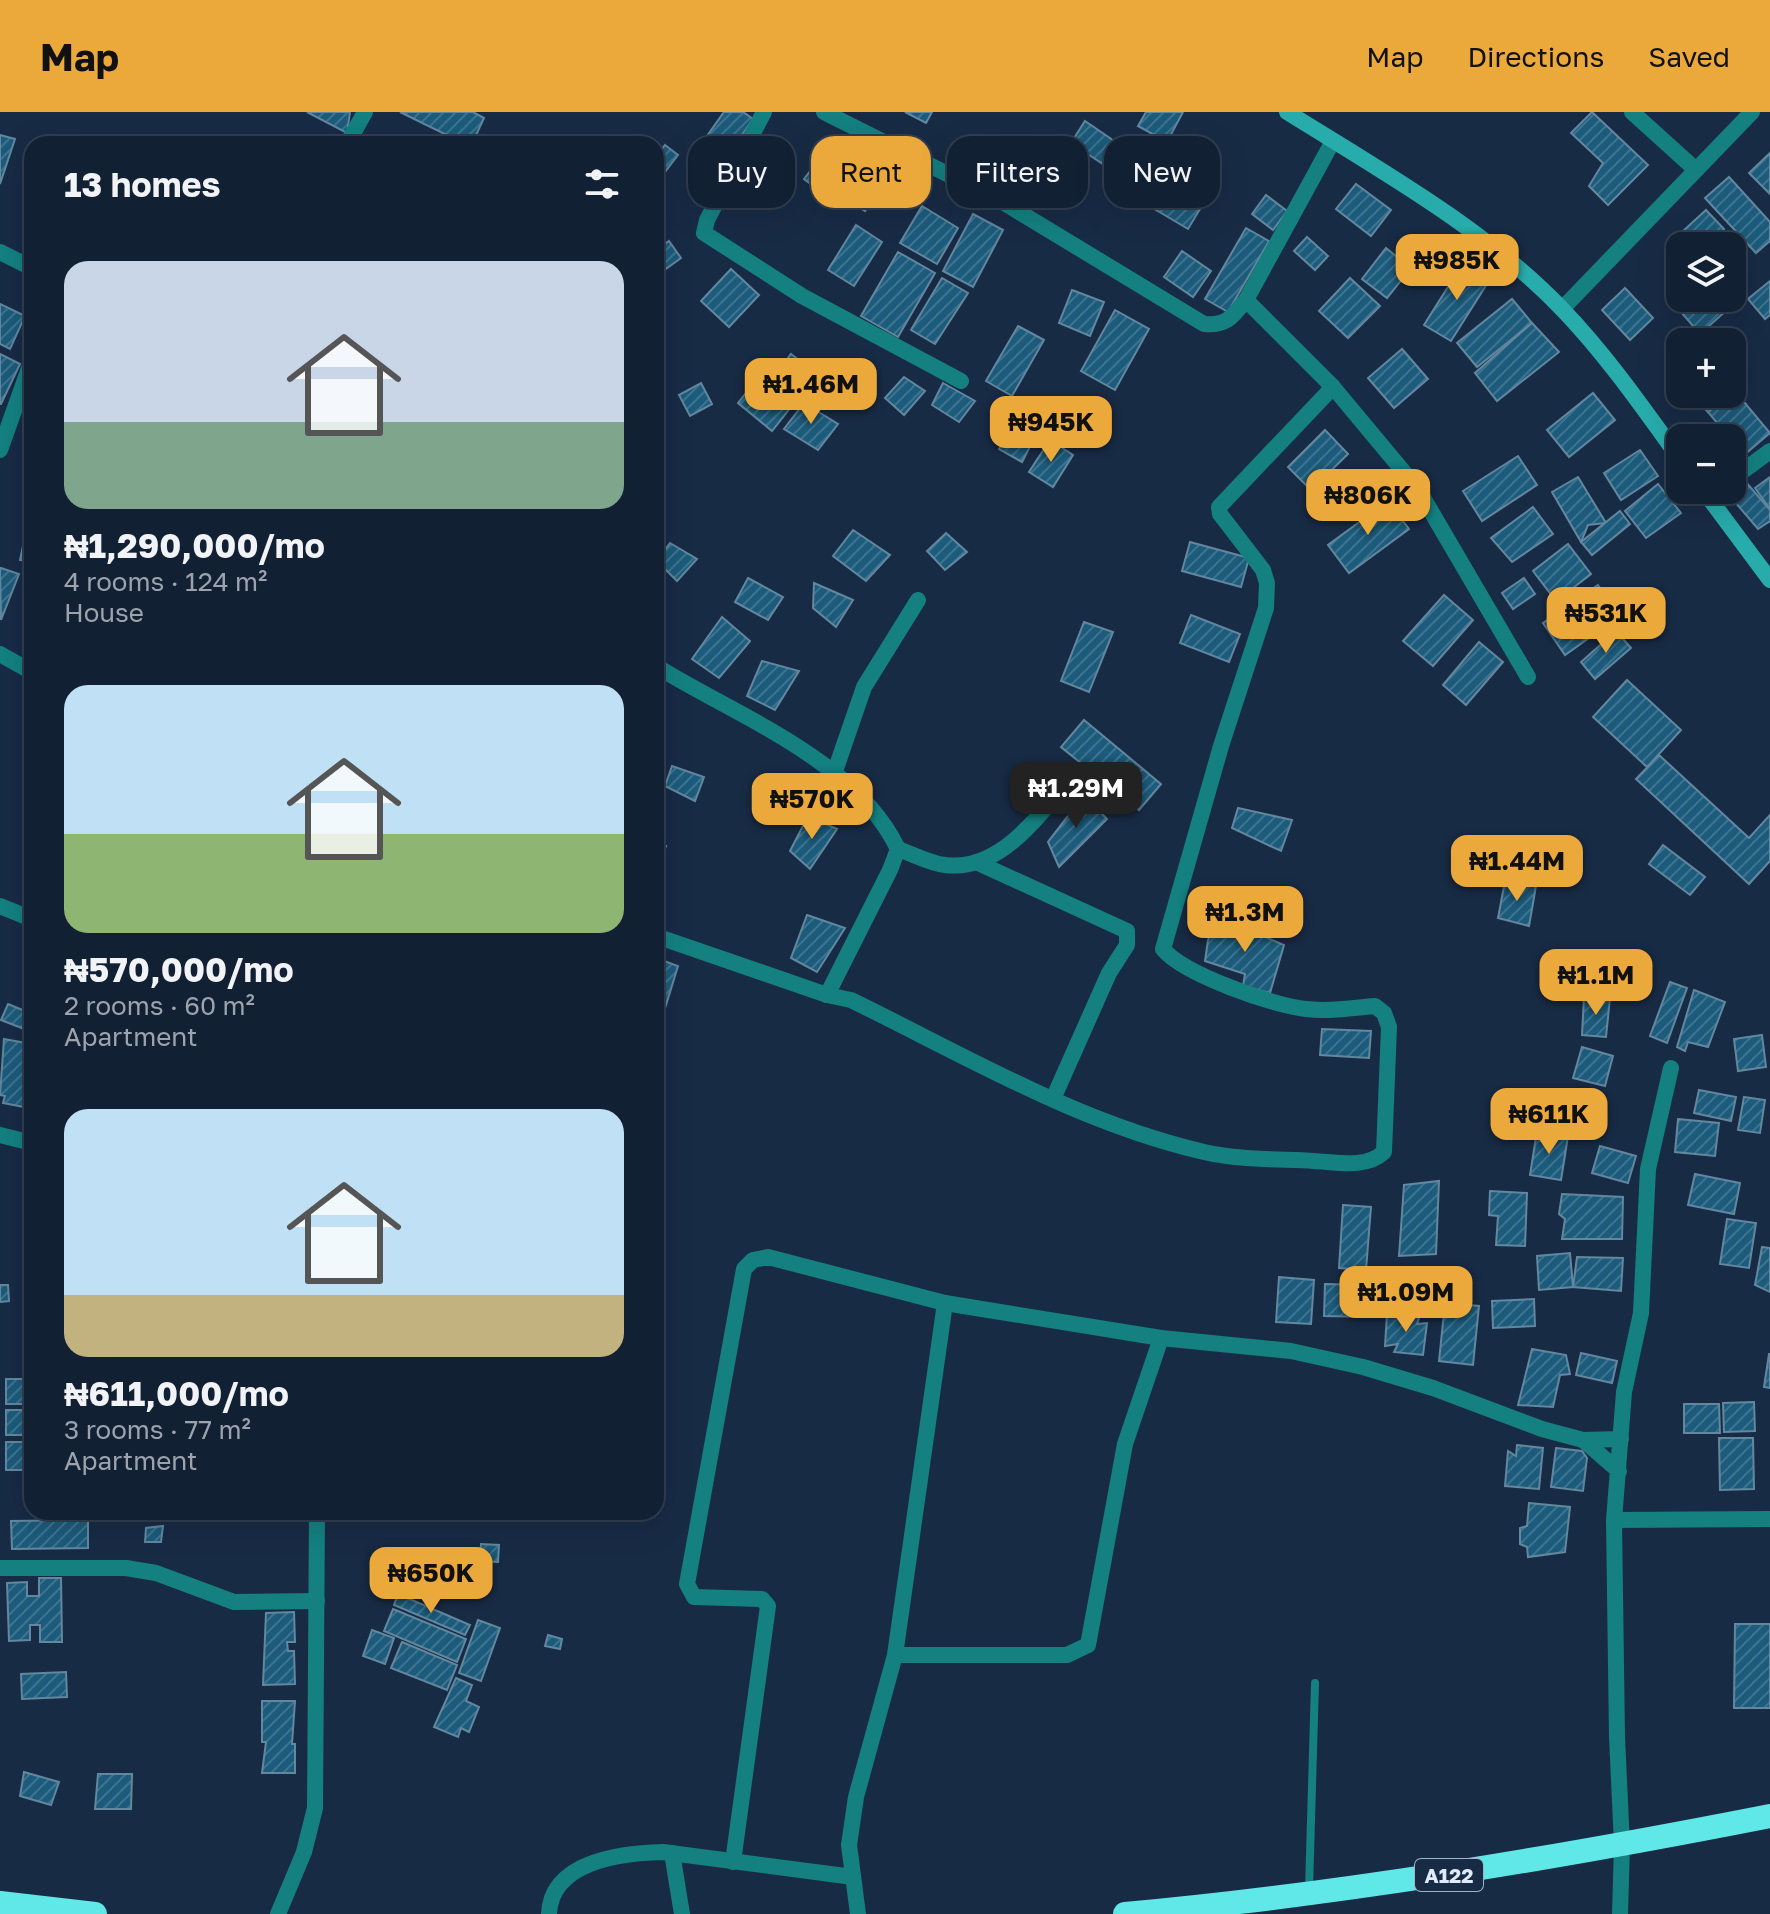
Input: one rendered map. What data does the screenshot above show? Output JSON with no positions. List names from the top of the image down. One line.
{"streets":{"highway":["A122"]},"page":{"header":"Map","nav":["Map","Directions","Saved"],"chip":["Buy","Rent","Filters","New"],"heading":"13 homes","map_buttons":["+","−"],"list":[{"name":"₦1,290,000/mo","note":"4 rooms · 124 m² · House"},{"name":"₦570,000/mo","note":"2 rooms · 60 m² · Apartment"},{"name":"₦611,000/mo","note":"3 rooms · 77 m² · Apartment"}],"price":["₦985K","₦1.46M","₦945K","₦806K","₦531K","₦1.29M","₦570K","₦1.44M","₦1.3M","₦1.1M","₦611K","₦1.09M","₦650K"]}}
